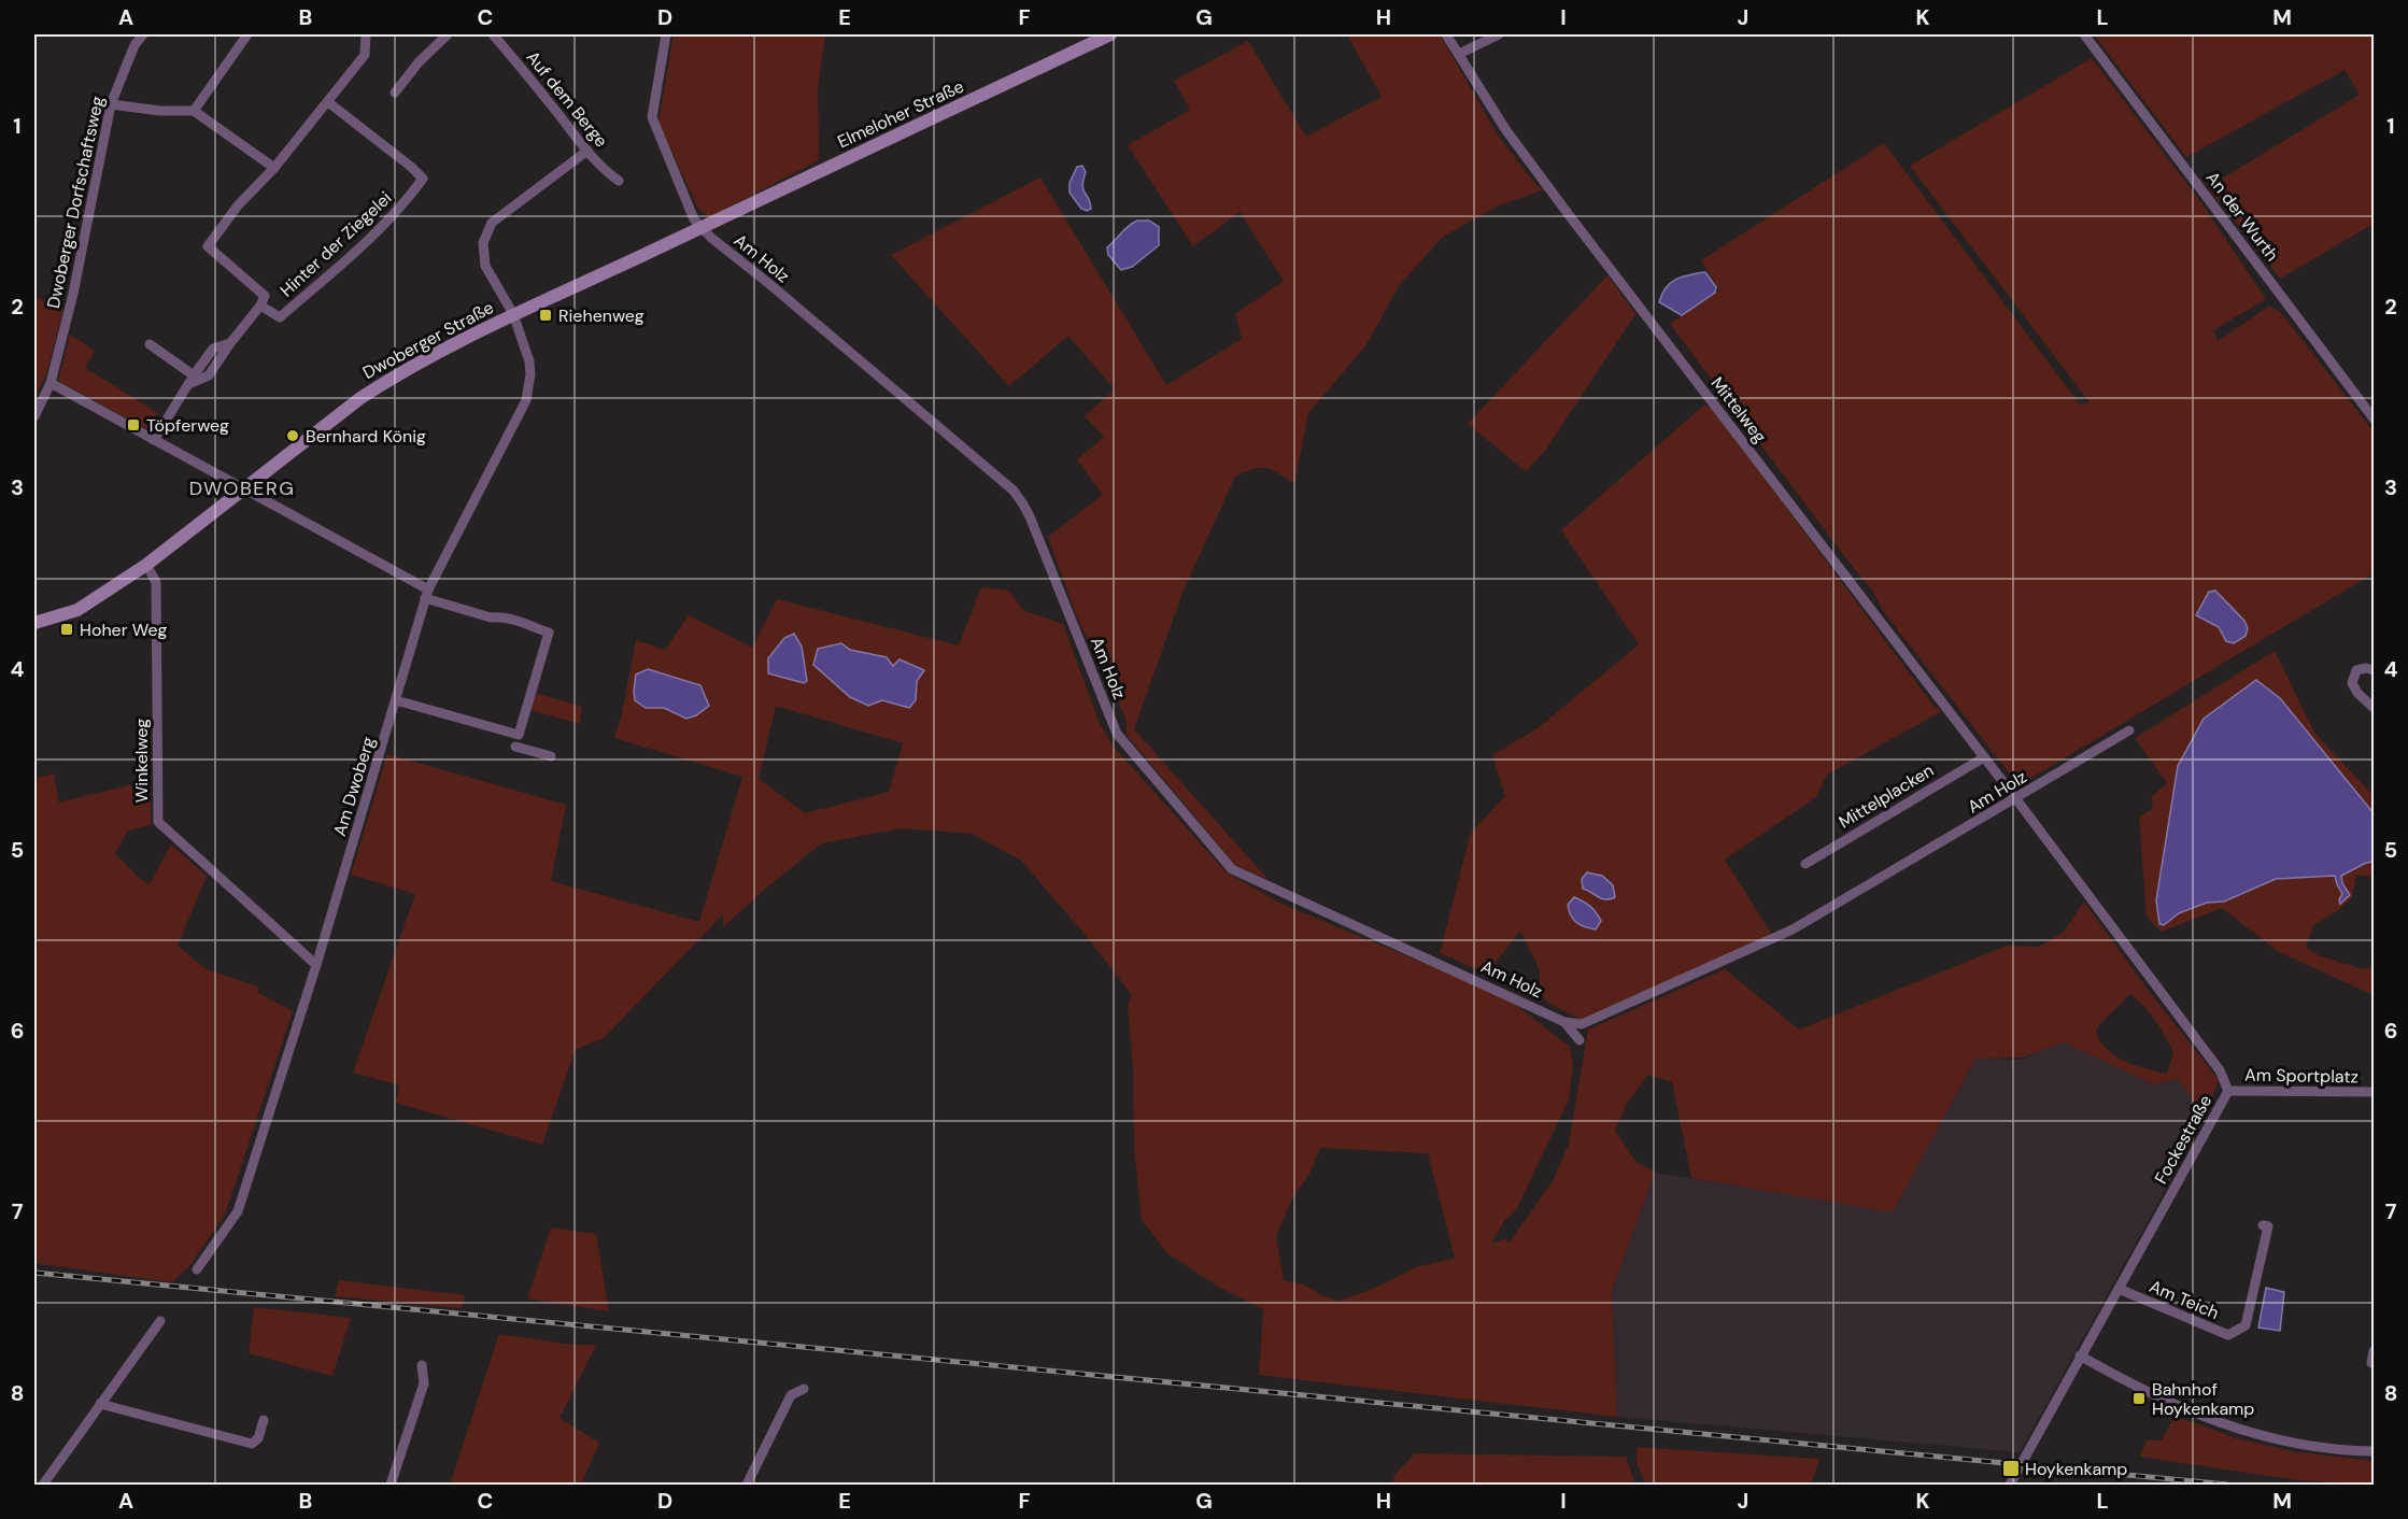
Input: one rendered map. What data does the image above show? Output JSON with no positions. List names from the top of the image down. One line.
{"streets":{"street":["Auf dem Berge","Elmeloher Straße","Dwoberger Dorfschaftsweg","An der Wurth","Hinter der Ziegelei","Am Holz","Dwoberger Straße","Mittelweg","Winkelweg","Am Dwoberg","Mittelplacken","Am Sportplatz","Fockestraße","Am Teich"]},"crossings":[["Auf dem Berge","Am Dwoberg"],["Elmeloher Straße","Am Holz"],["Elmeloher Straße","Dwoberger Straße"],["Am Holz","Mittelweg"],["Am Holz","Fockestraße"],["Dwoberger Straße","Winkelweg"],["Dwoberger Straße","Am Dwoberg"],["Mittelweg","Mittelplacken"],["Mittelweg","Fockestraße"],["Winkelweg","Am Dwoberg"],["Am Sportplatz","Fockestraße"],["Fockestraße","Am Teich"]],"districts":["DWOBERG"],"places":{"transit":["Riehenweg","Töpferweg","Hoher Weg","Bahnhof Hoykenkamp","Hoykenkamp"],"other":["Bernhard König"]},"grid":{"columns":["A","B","C","D","E","F","G","H","I","J","K","L","M"],"rows":["1","2","3","4","5","6","7","8"]}}
